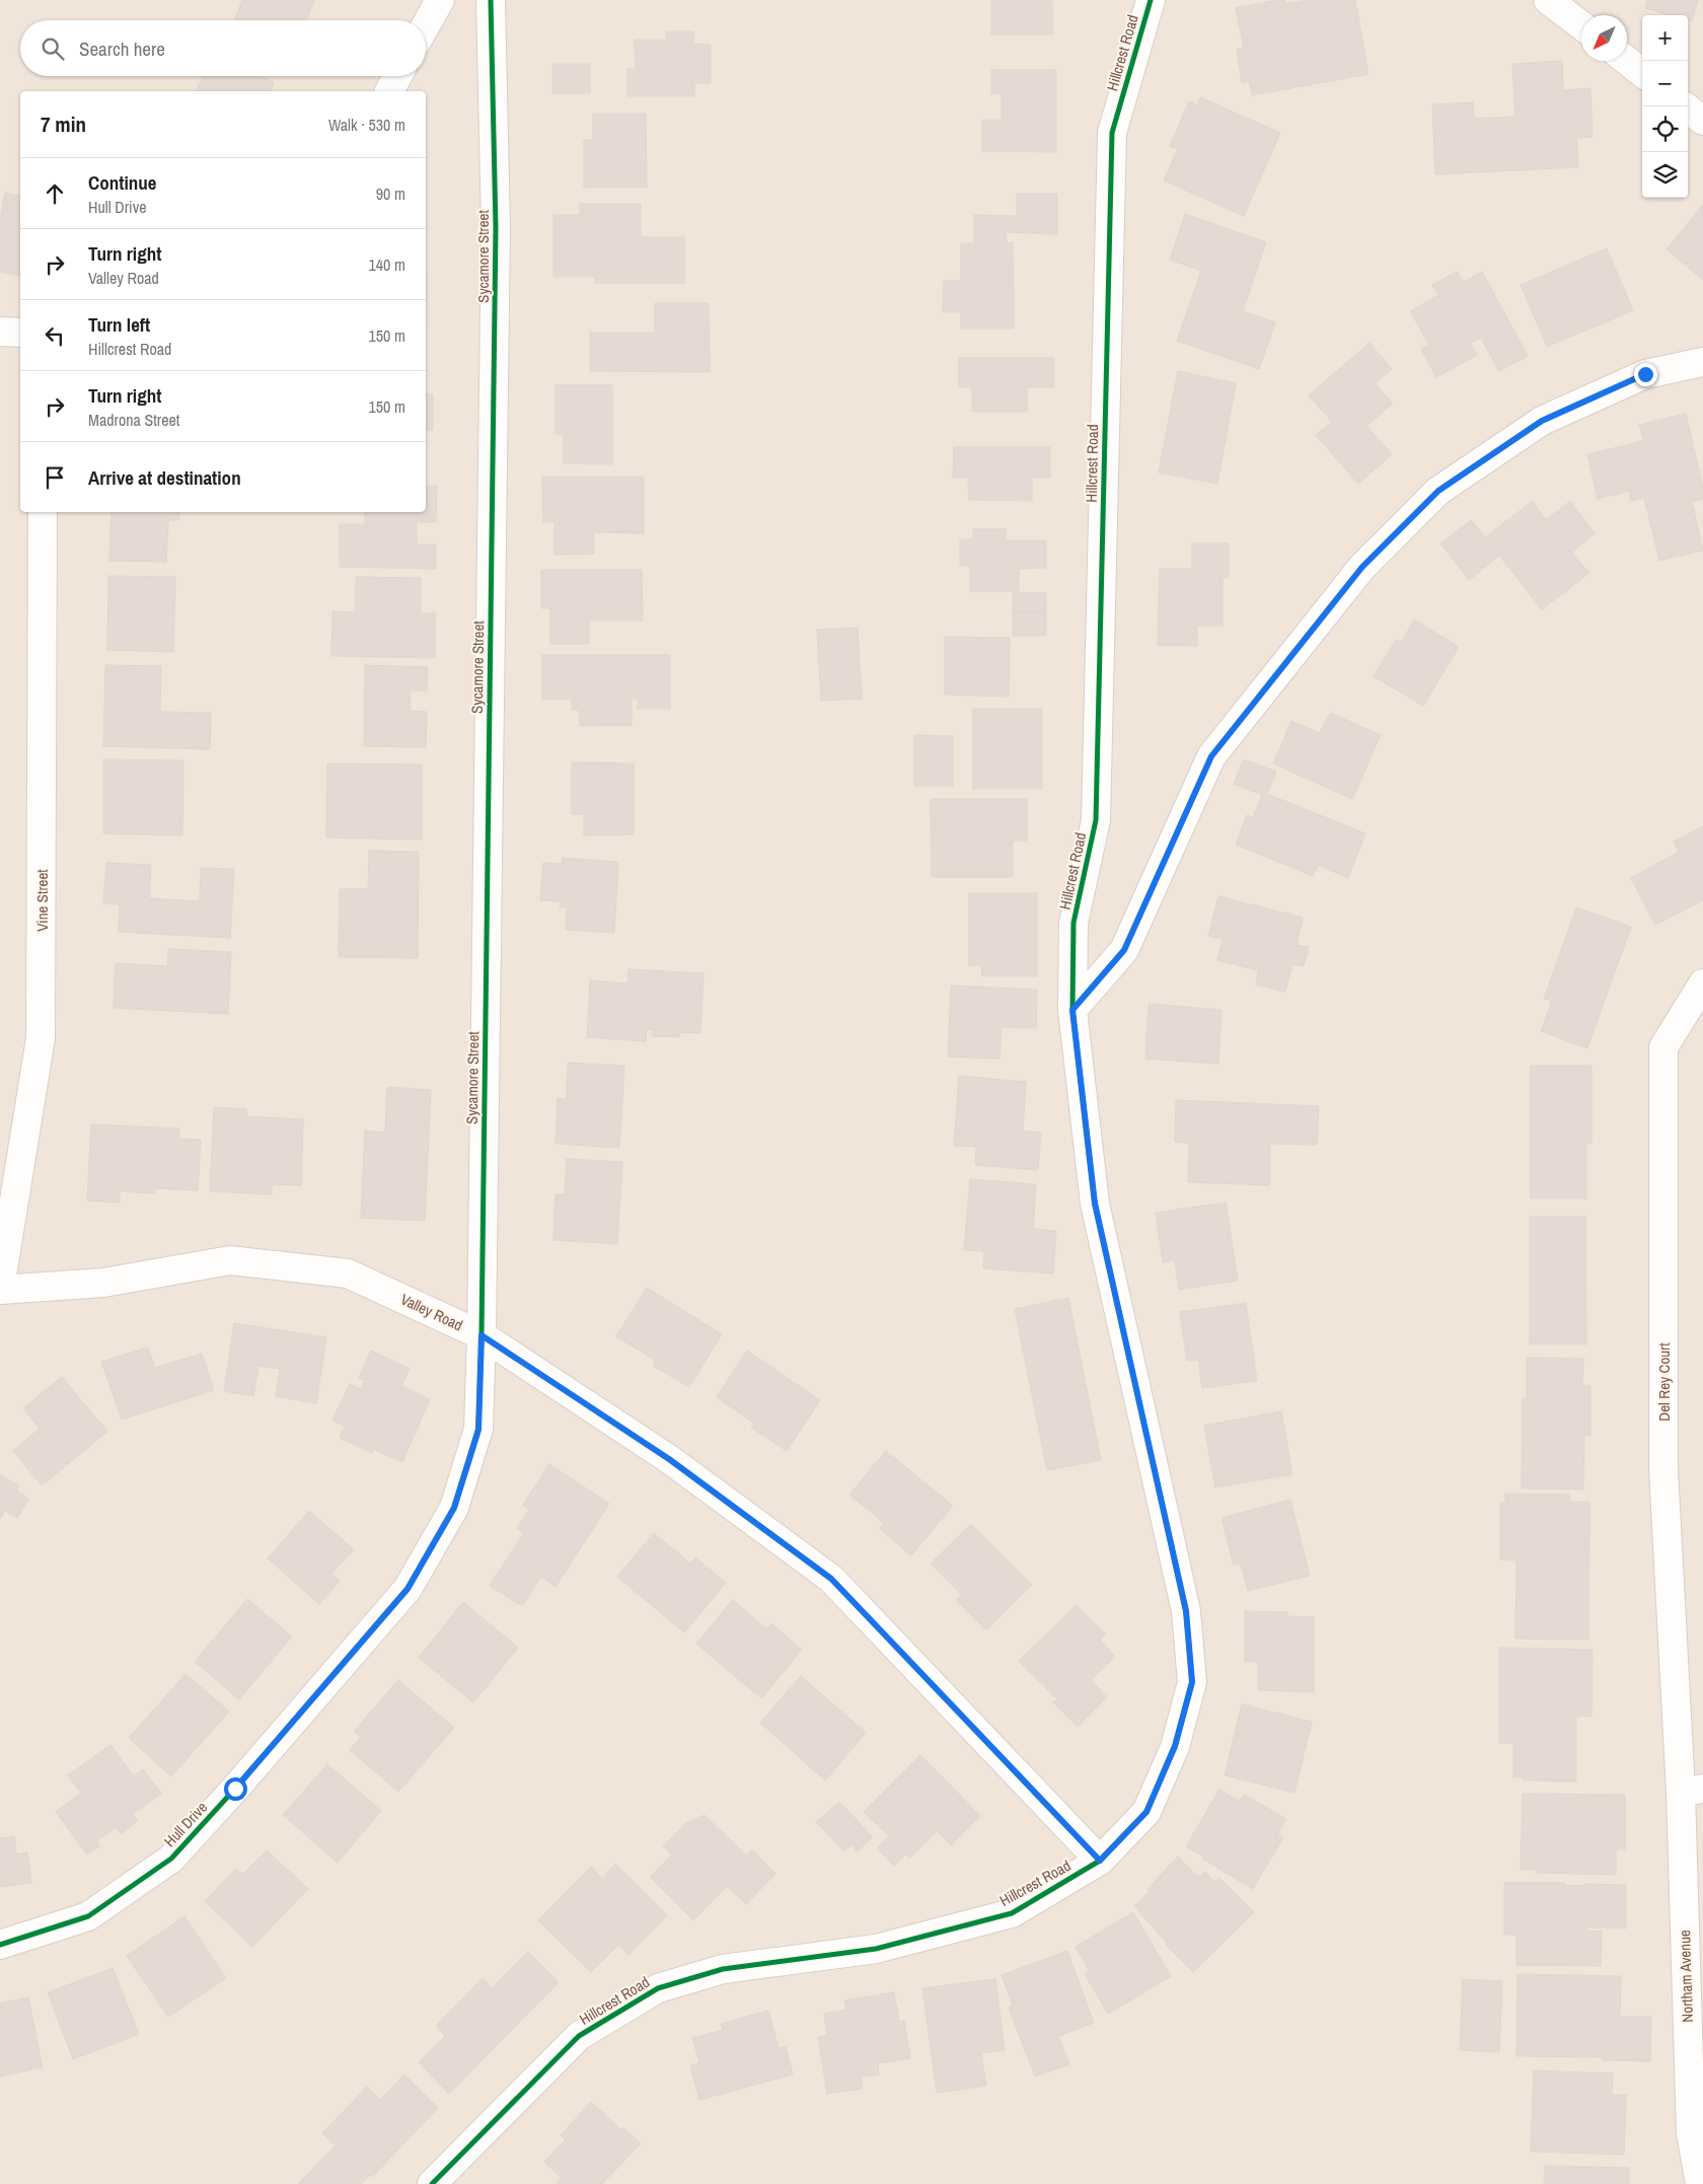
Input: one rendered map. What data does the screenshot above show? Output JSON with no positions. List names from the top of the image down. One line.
{"streets":{"street":["Hillcrest Road","Sycamore Street","Vine Street","Valley Road","Del Rey Court","Hull Drive","Northam Avenue"]},"crossings":[["Hillcrest Road","Valley Road"],["Sycamore Street","Valley Road"],["Sycamore Street","Hull Drive"],["Vine Street","Valley Road"],["Valley Road","Hull Drive"],["Del Rey Court","Northam Avenue"]],"north":"bottom left","page":{"map_buttons":["+","−"],"search":"Search here","heading":["7 min","Walk · 530 m"],"list":[["Continue","Hull Drive","90 m"],["Turn right","Valley Road","140 m"],["Turn left","Hillcrest Road","150 m"],["Turn right","Madrona Street","150 m"],"Arrive at destination"]}}
